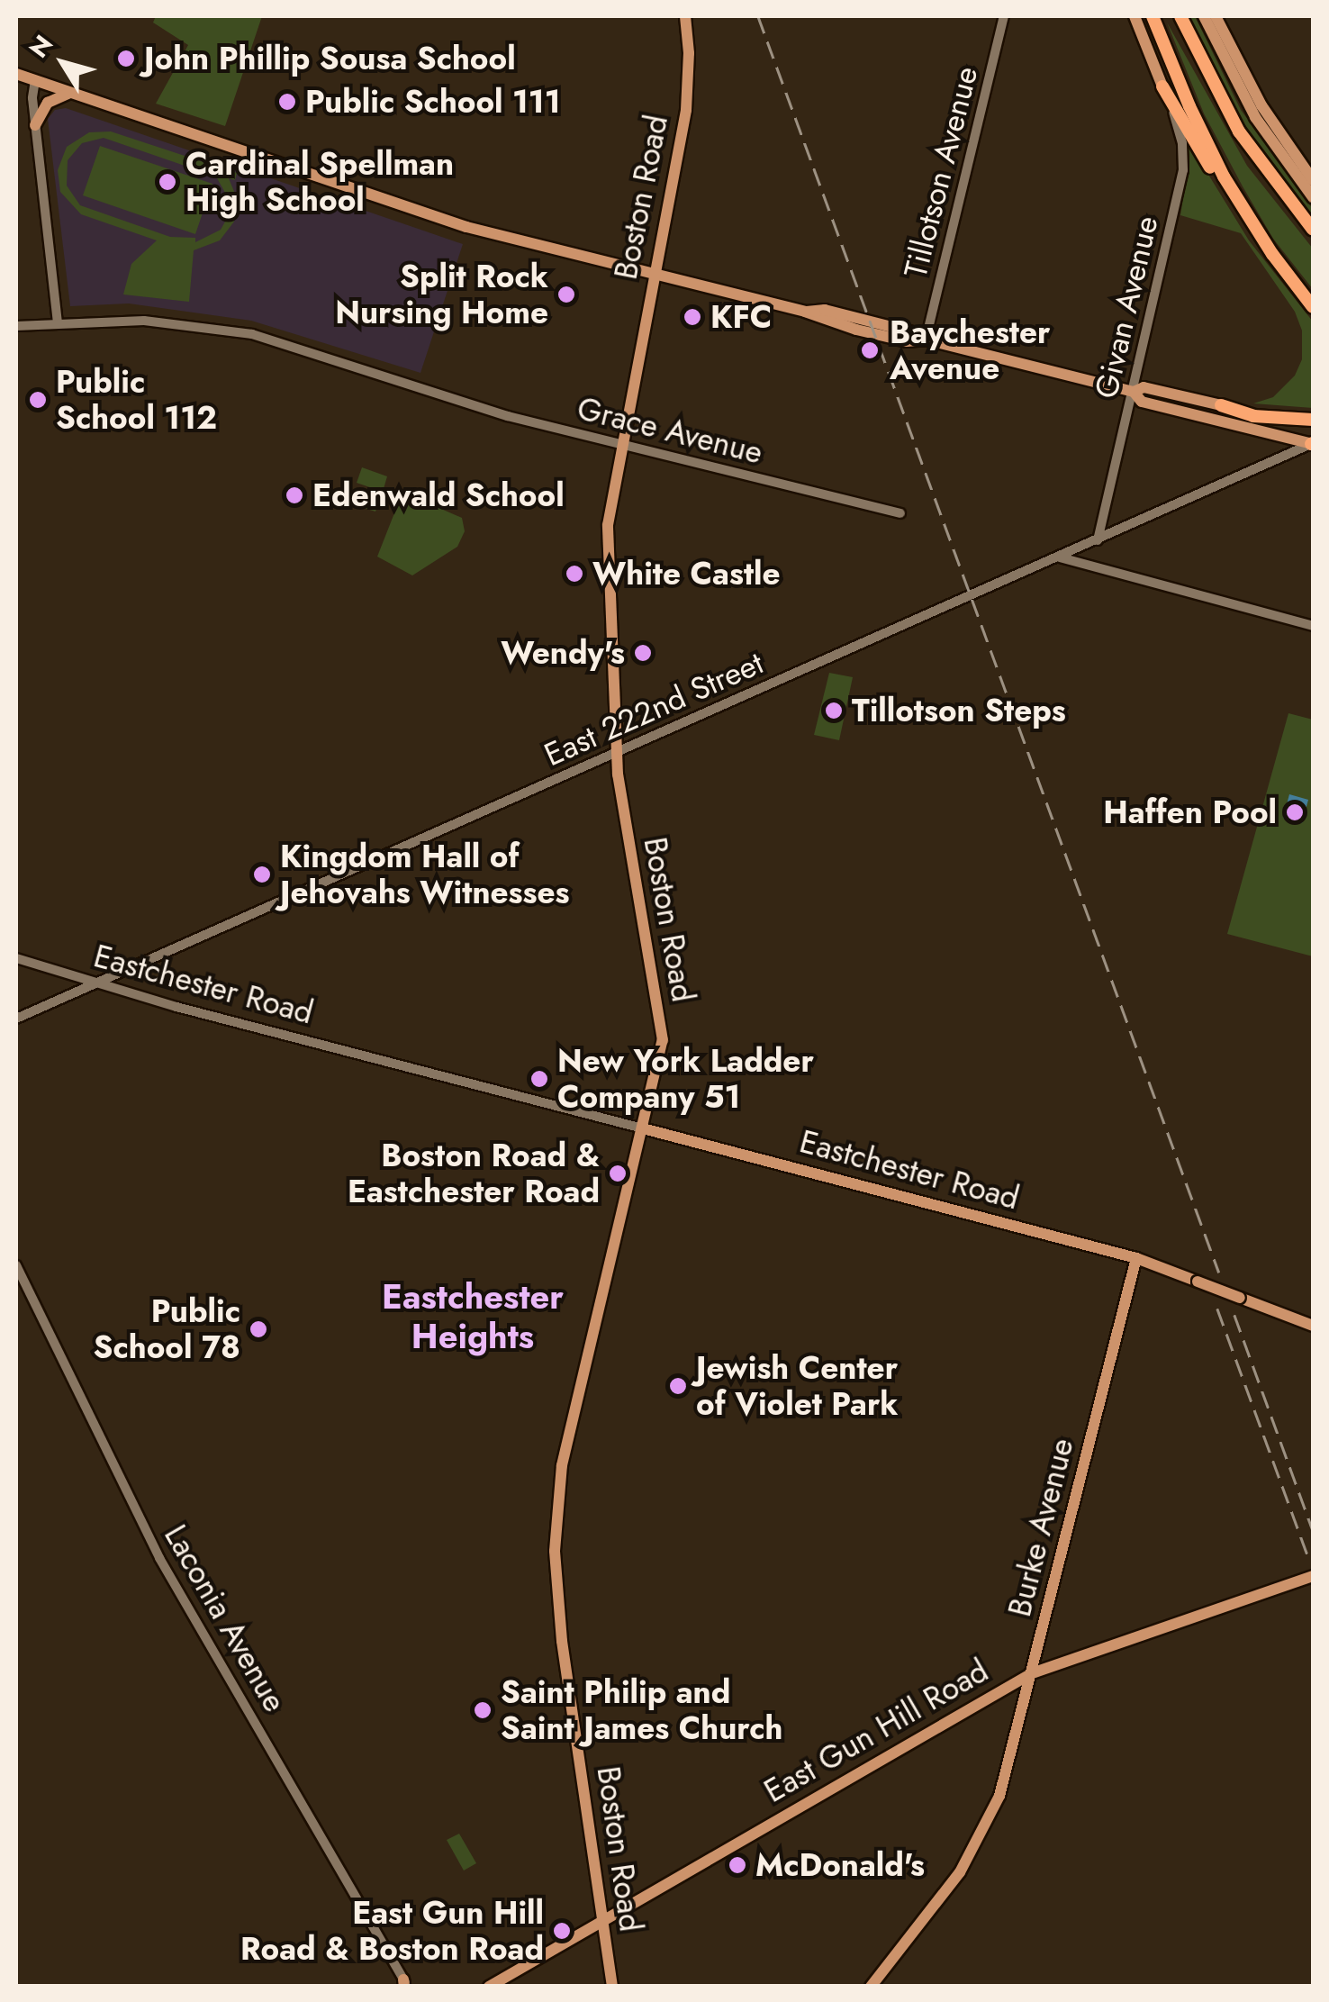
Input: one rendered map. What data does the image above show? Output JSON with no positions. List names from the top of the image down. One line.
{"streets":{"main road":["Boston Road","Eastchester Road","Burke Avenue","East Gun Hill Road"],"street":["Tillotson Avenue","Givan Avenue","Grace Avenue","East 222nd Street","Laconia Avenue"]},"crossings":[["Boston Road","Grace Avenue"],["Boston Road","East 222nd Street"],["Boston Road","Eastchester Road"],["Boston Road","East Gun Hill Road"],["Givan Avenue","East 222nd Street"],["East 222nd Street","Eastchester Road"],["Eastchester Road","Burke Avenue"],["Burke Avenue","East Gun Hill Road"]],"districts":["Eastchester Heights"],"places":["John Phillip Sousa School","Public School 111","Cardinal Spellman High School","Split Rock Nursing Home","KFC","Baychester Avenue","Public School 112","Edenwald School","White Castle","Wendy's","Tillotson Steps","Haffen Pool","Kingdom Hall of Jehovahs Witnesses","New York Ladder Company 51","Boston Road & Eastchester Road","Public School 78","Jewish Center of Violet Park","Saint Philip and Saint James Church","McDonald's","East Gun Hill Road & Boston Road"],"north":"top left"}
